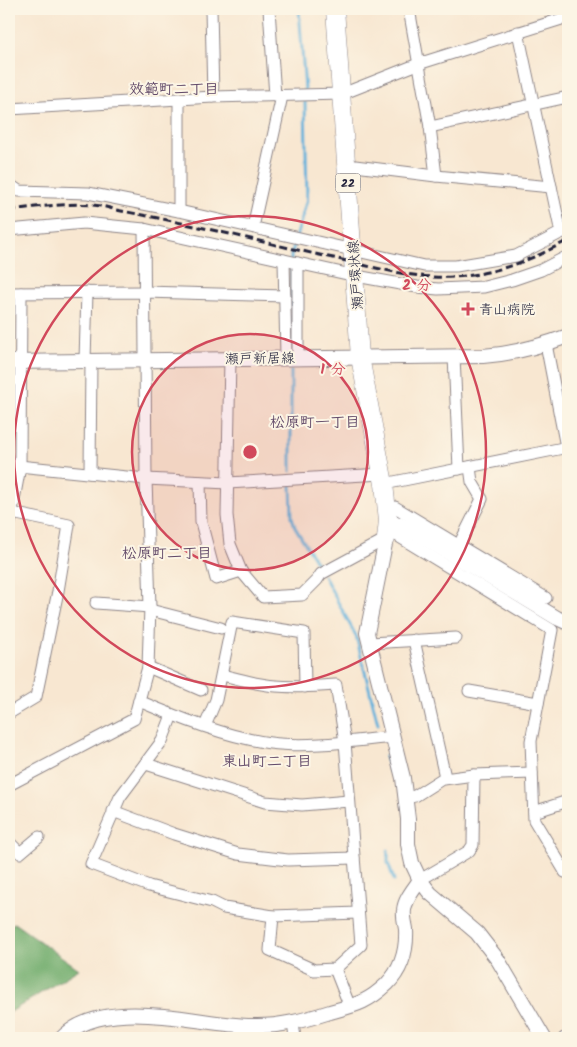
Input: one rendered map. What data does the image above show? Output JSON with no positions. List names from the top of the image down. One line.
{"streets":{"main road":["22","瀬戸環状線"],"street":["瀬戸新居線"]},"crossings":[["瀬戸環状線","瀬戸新居線"]],"districts":["效範町二丁目","松原町一丁目","松原町二丁目","東山町二丁目"],"places":{"health":["青山病院"]},"rings":["2 分","1 分"]}
